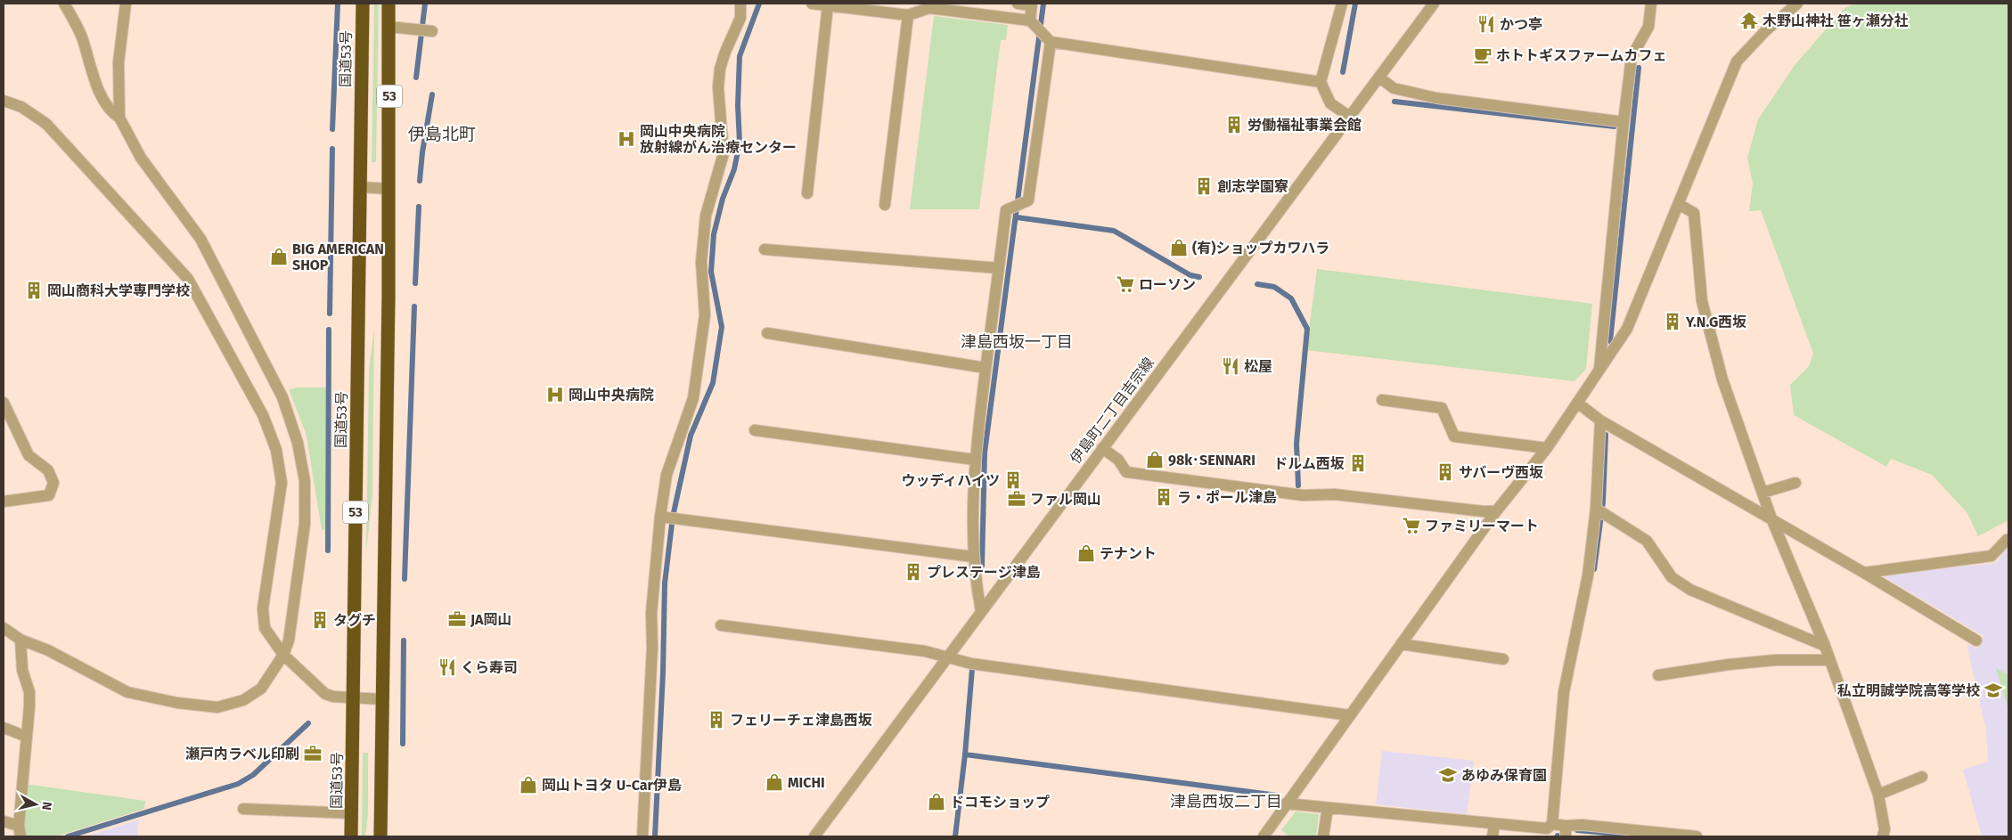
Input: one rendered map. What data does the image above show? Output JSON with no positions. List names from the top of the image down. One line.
{"streets":{"highway":["国道53号","53"],"street":["伊島町二丁目吉宗線"]},"districts":["伊島北町","津島西坂一丁目","津島西坂二丁目"],"places":{"temple":["木野山神社 笹ヶ瀬分社"],"restaurant":["かつ亭","松屋","くら寿司"],"cafe":["ホトトギスファームカフェ"],"building":["労働福祉事業会館","創志学園寮","岡山商科大学専門学校","Y.N.G西坂","ドルム西坂","サバーヴ西坂","ウッディハイツ","ラ・ポール津島","プレステージ津島","タグチ","フェリーチェ津島西坂"],"hospital":["岡山中央病院 放射線がん治療センター","岡山中央病院"],"shop":["(有)ショップカワハラ","BIG AMERICAN SHOP","98k･SENNARI","テナント","MICHI","岡山トヨタ U-Car伊島","ドコモショップ"],"supermarket":["ローソン","ファミリーマート"],"office":["ファル岡山","JA岡山","瀬戸内ラベル印刷"],"school or university":["私立明誠学院高等学校","あゆみ保育園"]},"north":"right"}
